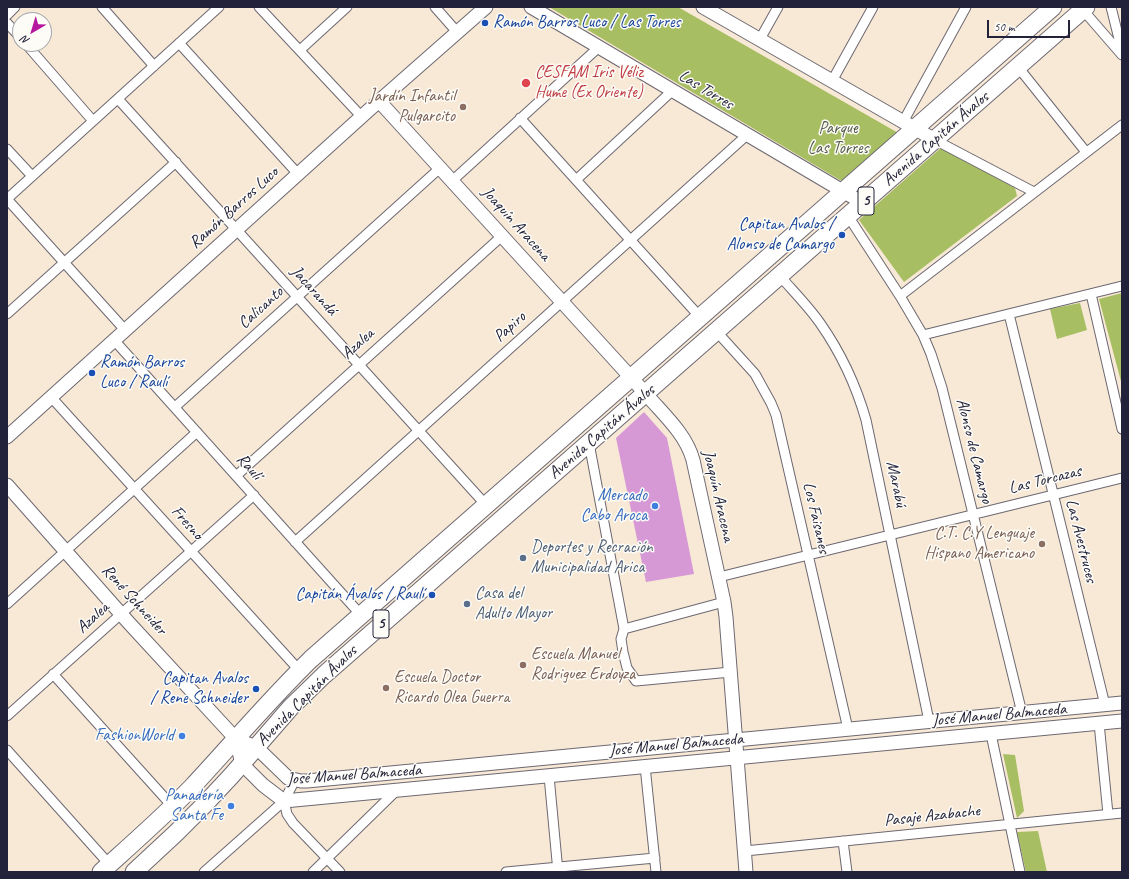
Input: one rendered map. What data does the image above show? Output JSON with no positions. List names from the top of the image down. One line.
{"streets":{"highway":["Avenida Capitán Ávalos","5"],"street":["Las Torres","Ramón Barros Luco","Joaquín Aracena","Jacarandá","Calicanto","Papiro","Azalea","Alonso de Camargo","Raulí","Las Torcazas","Marabú","Los Faisanes","Fresno","Las Avestruces","René Schneider","José Manuel Balmaceda","Pasaje Azabache"]},"crossings":[["Las Torres","Avenida Capitán Ávalos"],["Las Torres","Papiro"],["Avenida Capitán Ávalos","Joaquín Aracena"],["Avenida Capitán Ávalos","Jacarandá"],["Avenida Capitán Ávalos","Alonso de Camargo"],["Avenida Capitán Ávalos","Raulí"],["Avenida Capitán Ávalos","Marabú"],["Avenida Capitán Ávalos","Los Faisanes"],["Avenida Capitán Ávalos","Fresno"],["Avenida Capitán Ávalos","René Schneider"],["Avenida Capitán Ávalos","José Manuel Balmaceda"],["Ramón Barros Luco","Joaquín Aracena"],["Ramón Barros Luco","Jacarandá"],["Ramón Barros Luco","Raulí"],["Ramón Barros Luco","Fresno"],["Joaquín Aracena","Calicanto"],["Joaquín Aracena","Papiro"],["Joaquín Aracena","Azalea"],["Joaquín Aracena","Las Torcazas"],["Joaquín Aracena","José Manuel Balmaceda"],["Joaquín Aracena","Pasaje Azabache"],["Jacarandá","Calicanto"],["Jacarandá","Papiro"],["Jacarandá","Azalea"],["Calicanto","Raulí"],["Papiro","Raulí"],["Azalea","Raulí"],["Azalea","Fresno"],["Azalea","René Schneider"],["Alonso de Camargo","Las Torcazas"],["Alonso de Camargo","José Manuel Balmaceda"],["Las Torcazas","Marabú"],["Las Torcazas","Los Faisanes"],["Las Torcazas","Las Avestruces"],["Marabú","José Manuel Balmaceda"],["Los Faisanes","José Manuel Balmaceda"],["Las Avestruces","José Manuel Balmaceda"],["René Schneider","José Manuel Balmaceda"]],"parks":["Parque Las Torres"],"places":["Ramón Barros Luco / Las Torres","CESFAM Iris Véliz Hume (Ex Oriente)","Jardín Infantil Pulgarcito","Capitan Avalos / Alonso de Camargo","Ramón Barros Luco / Raulí","Mercado Cabo Aroca","C.T. C.Y Lenguaje Hispano Americano","Deportes y Recración Municipalidad Arica","Capitán Ávalos / Raulí","Casa del Adulto Mayor","Escuela Manuel Rodriguez Erdoyza","Escuela Doctor Ricardo Olea Guerra","Capitan Avalos / Rene Schneider","FashionWorld","Panadería Santa Fe"],"scale_bar":"50 m","north":"bottom left"}
